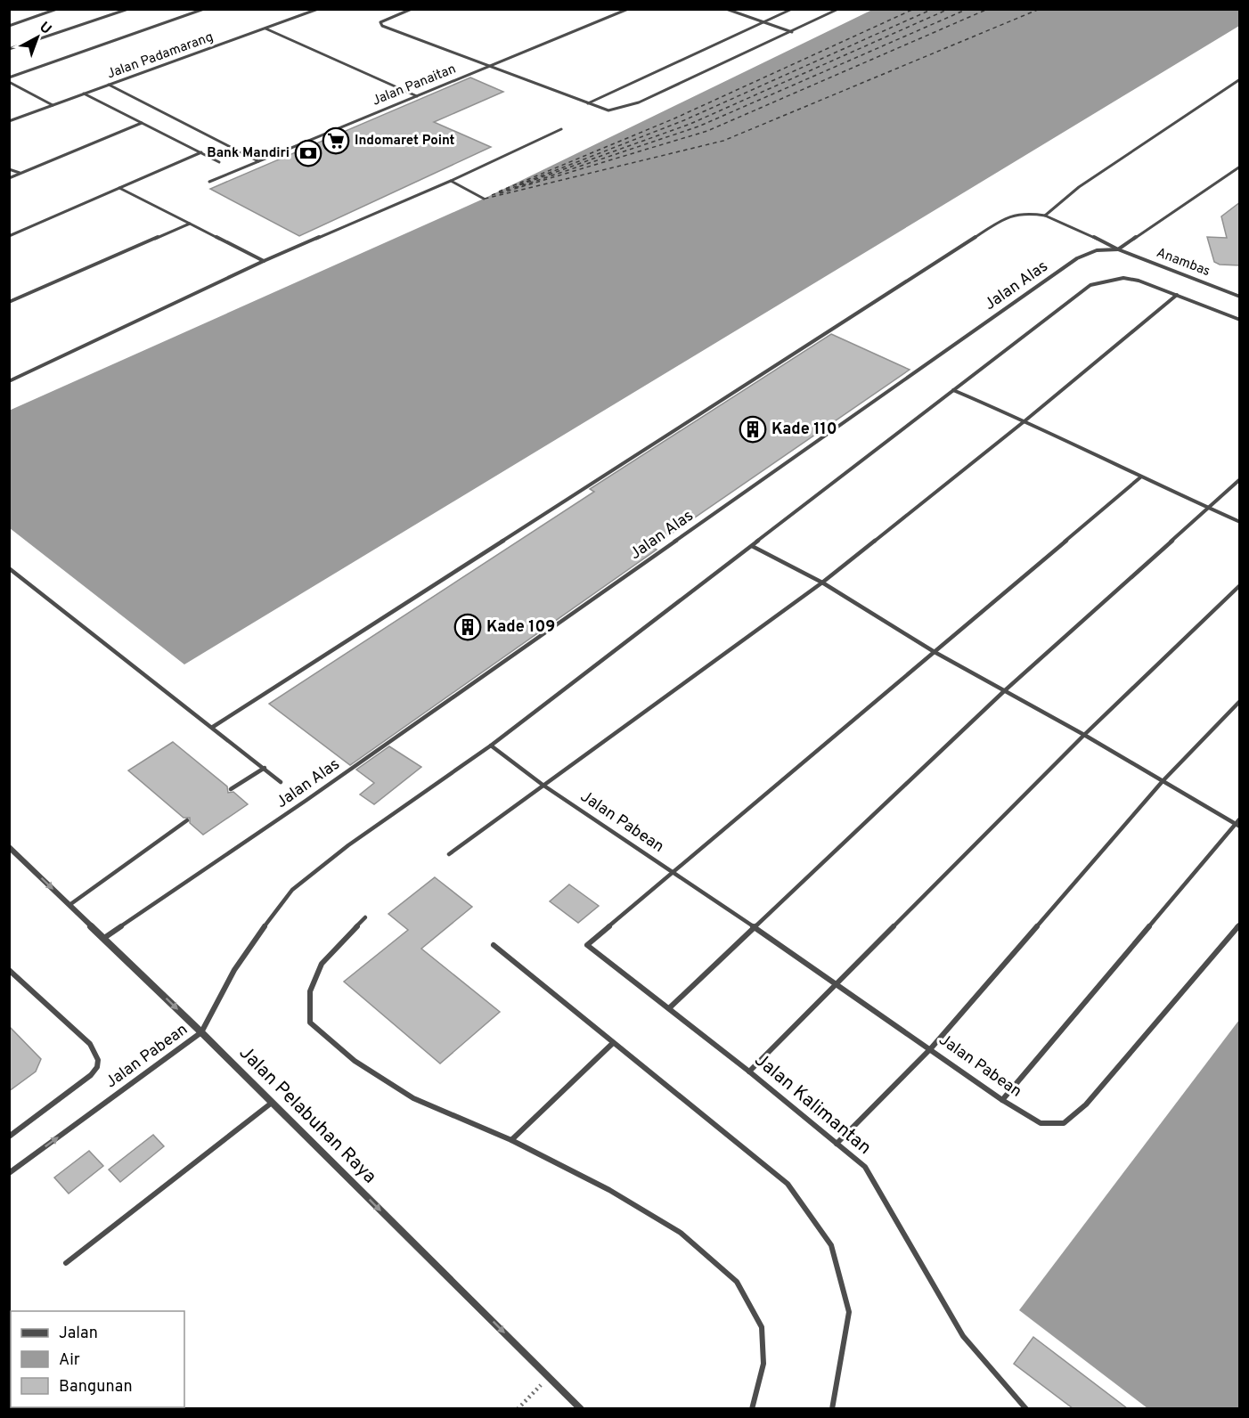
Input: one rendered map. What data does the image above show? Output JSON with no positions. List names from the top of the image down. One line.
{"streets":{"street":["Jalan Pelabuhan Raya"],"lane":["Jalan Padamarang","Jalan Panaitan","Anambas","Jalan Alas","Jalan Pabean","Jalan Kalimantan"]},"crossings":[["Anambas","Jalan Alas"],["Jalan Alas","Jalan Pelabuhan Raya"],["Jalan Pabean","Jalan Kalimantan"],["Jalan Pabean","Jalan Pelabuhan Raya"]],"one_way":["Jalan Pelabuhan Raya"],"places":{"supermarket":["Indomaret Point"],"bank":["Bank Mandiri"],"building":["Kade 110","Kade 109"]},"legend":["Jalan","Air","Bangunan"],"north":"top right"}
